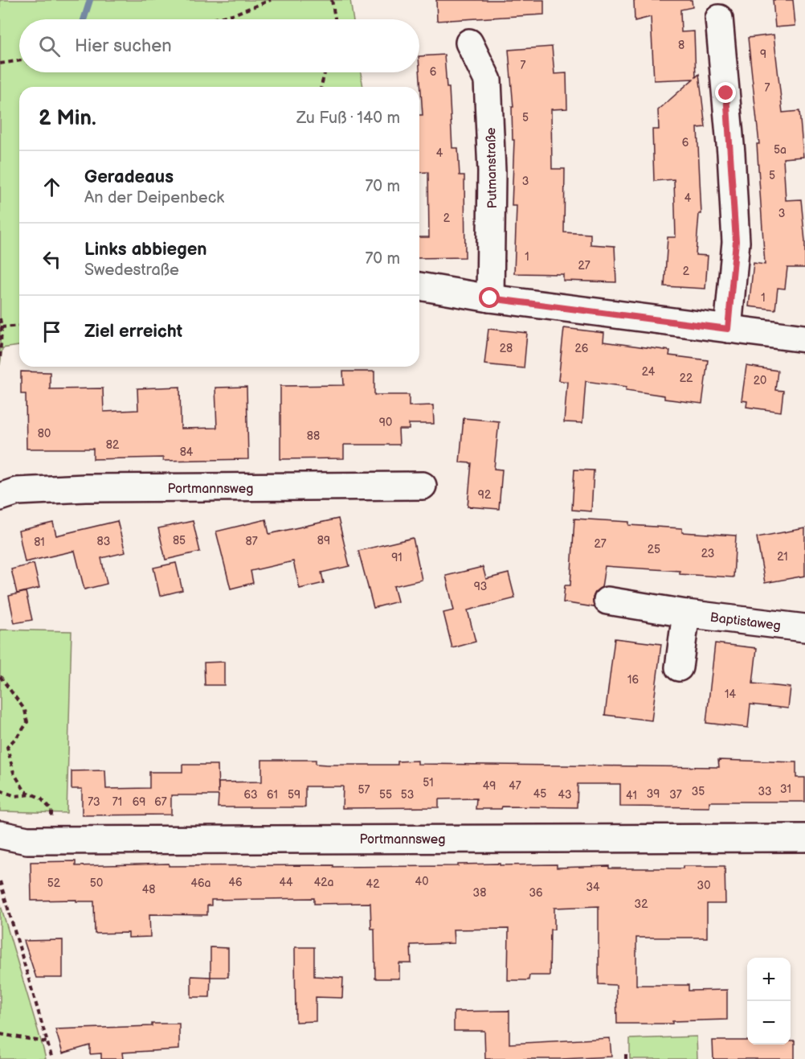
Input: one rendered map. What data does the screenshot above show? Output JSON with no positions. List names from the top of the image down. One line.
{"streets":{"street":["Putmanstraße","Portmannsweg","Baptistaweg"]},"house_numbers":["8","9","7","6","7","5","6","5a","4","5","3","4","3","2","1","27","2","1","28","26","24","22","20","90","80","88","82","84","92","85","89","83","87","81","27","25","23","21","91","93","16","14","51","49","47","31","57","35","33","45","39","63","61","59","55","53","43","37","41","73","71","69","67","40","46","44","42a","52","50","46a","42","30","34","48","38","36","32"],"page":{"search":"Hier suchen","heading":["2 Min.","Zu Fuß · 140 m"],"list":[["Geradeaus","An der Deipenbeck","70 m"],["Links abbiegen","Swedestraße","70 m"],"Ziel erreicht"],"map_buttons":["+","−"]}}
